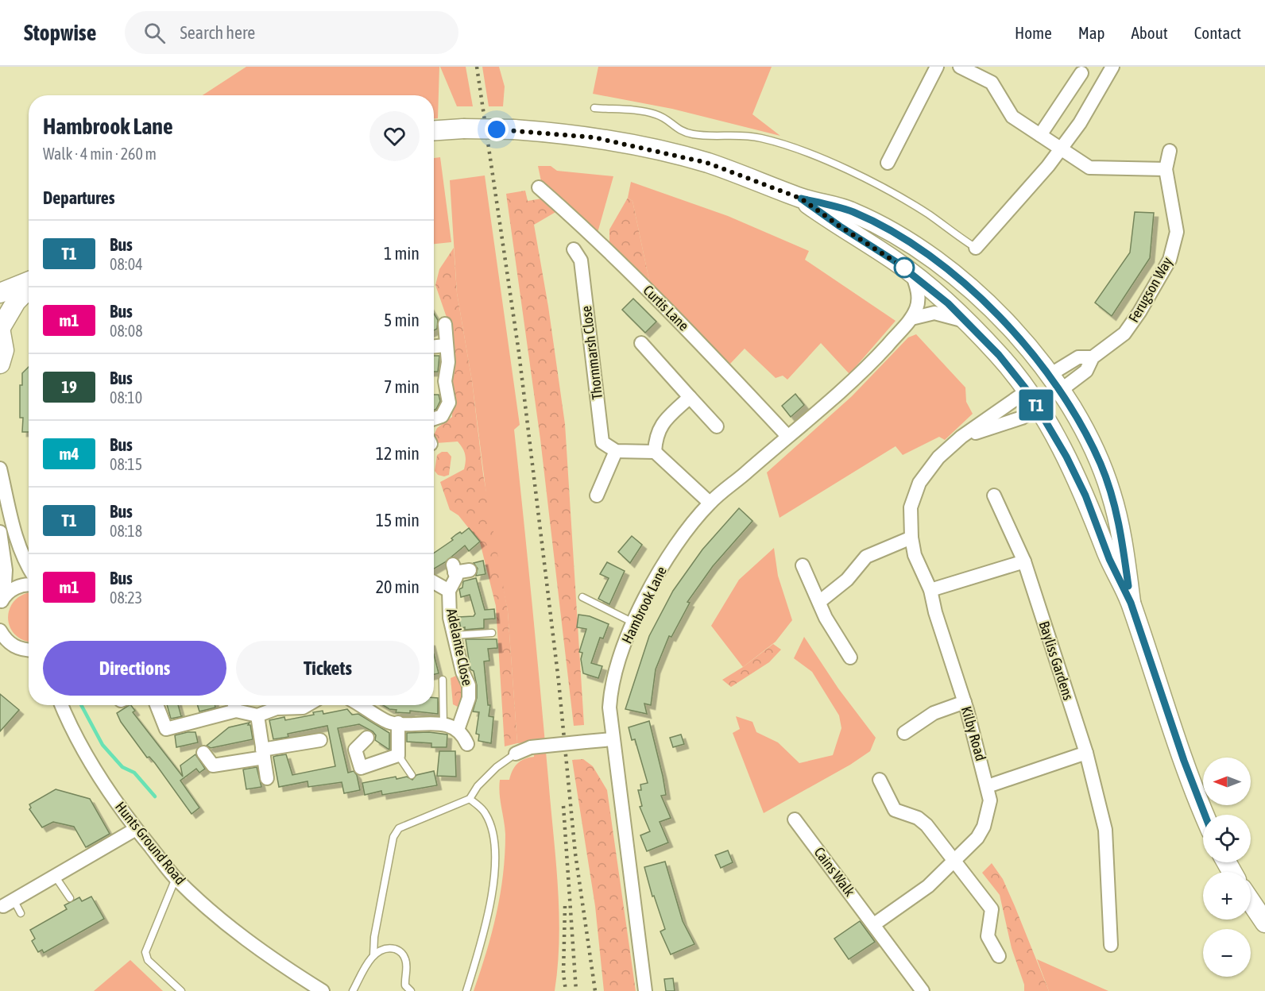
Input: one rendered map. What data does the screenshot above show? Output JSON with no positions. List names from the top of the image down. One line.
{"streets":{"street":["Ferugson Way","Curtis Lane","Thornmarsh Close","Hambrook Lane","Adelante Close","Bayliss Gardens","Kilby Road","Hunts Ground Road","Cains Walk"]},"crossings":[["Ferugson Way","Kilby Road"],["Curtis Lane","Hambrook Lane"],["Kilby Road","Cains Walk"]],"lines":["bus line T1"],"north":"left","page":{"header":"Stopwise","search":"Search here","nav":["Home","Map","About","Contact"],"on_map":"T1","heading":[["Hambrook Lane","Walk · 4 min · 260 m"],"Departures"],"list":[{"mark":"T1","name":"Bus","note":"08:04","value":"1 min"},{"mark":"m1","name":"Bus","note":"08:08","value":"5 min"},{"mark":"19","name":"Bus","note":"08:10","value":"7 min"},{"mark":"m4","name":"Bus","note":"08:15","value":"12 min"},{"mark":"T1","name":"Bus","note":"08:18","value":"15 min"},{"mark":"m1","name":"Bus","note":"08:23","value":"20 min"}],"buttons":["Directions","Tickets"],"map_buttons":["+","−"]}}
